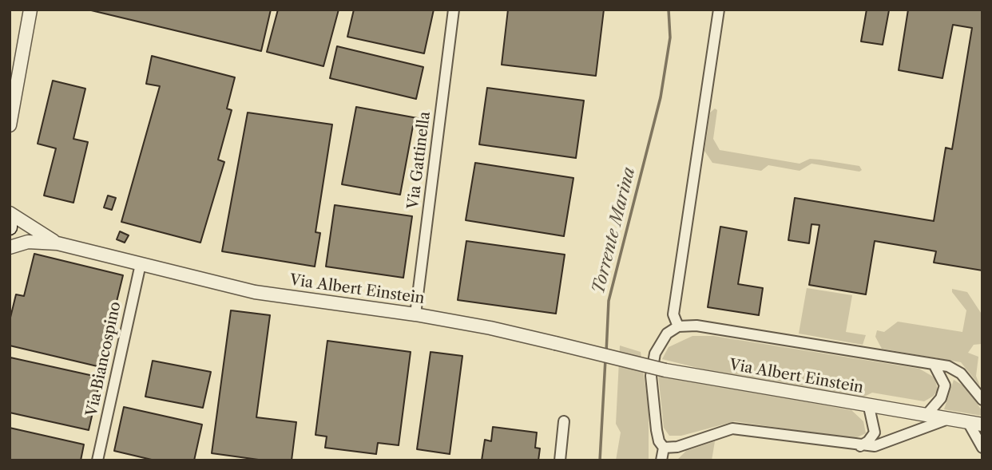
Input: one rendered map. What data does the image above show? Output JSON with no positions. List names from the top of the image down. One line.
{"streets":{"street":["Via Gattinella","Via Albert Einstein","Via Biancospino"]},"crossings":[["Via Gattinella","Via Albert Einstein"],["Via Albert Einstein","Via Biancospino"]],"water":["Torrente Marina"]}
